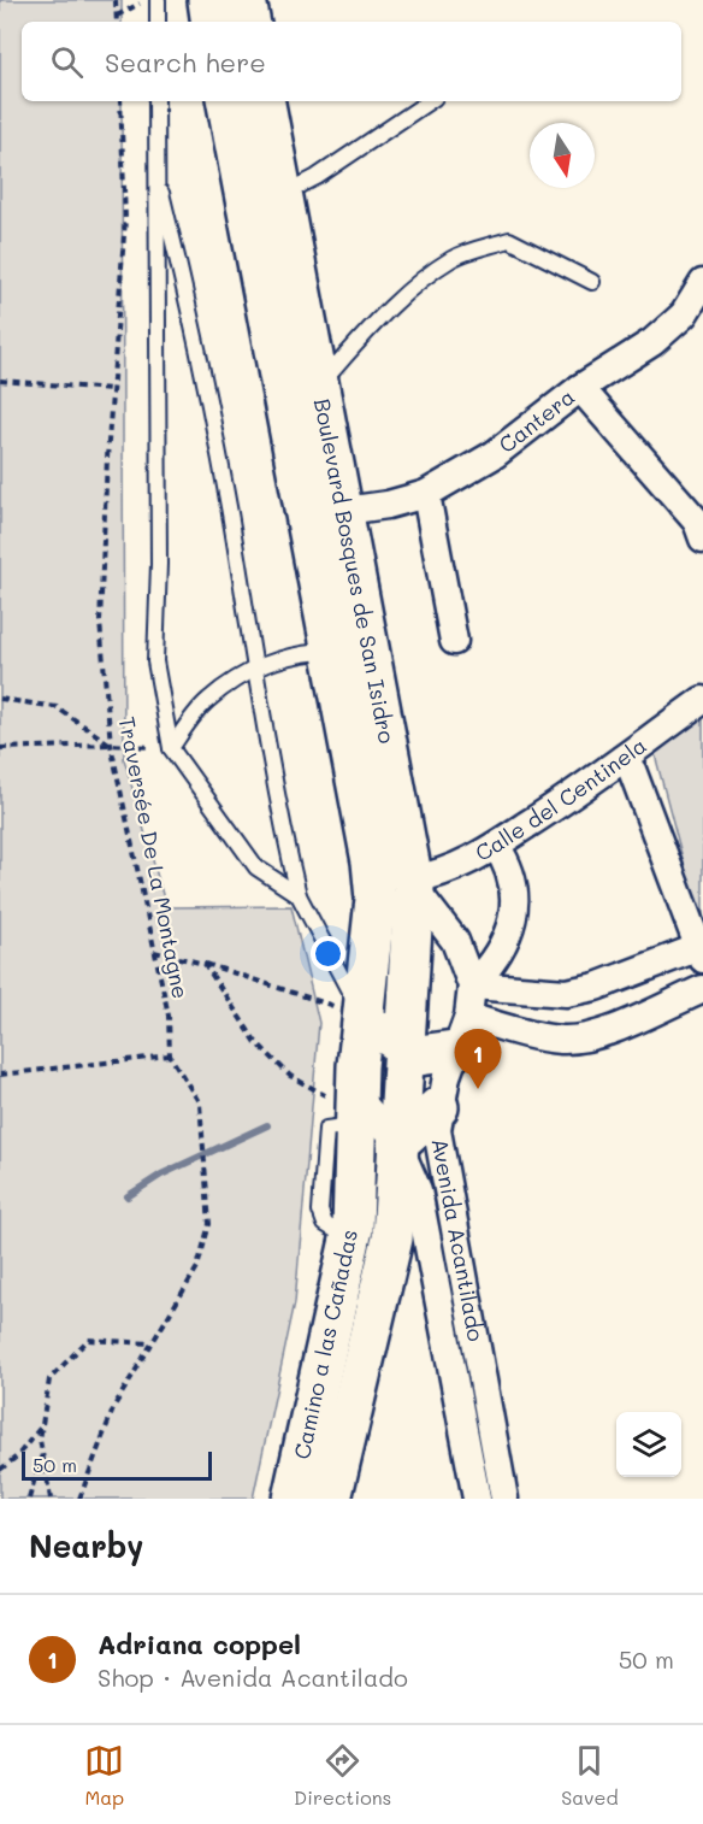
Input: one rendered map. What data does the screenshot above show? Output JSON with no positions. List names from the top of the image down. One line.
{"streets":{"main road":["Boulevard Bosques de San Isidro","Camino a las Cañadas"],"street":["Cantera","Calle del Centinela","Avenida Acantilado"],"path":["Traversée De La Montagne"]},"crossings":[["Cantera","Boulevard Bosques de San Isidro"],["Boulevard Bosques de San Isidro","Calle del Centinela"],["Boulevard Bosques de San Isidro","Avenida Acantilado"],["Boulevard Bosques de San Isidro","Camino a las Cañadas"],["Calle del Centinela","Avenida Acantilado"],["Avenida Acantilado","Camino a las Cañadas"]],"scale_bar":"50 m","north":"bottom","page":{"search":"Search here","pins":"1","scale":"50 m","heading":"Nearby","list":[{"mark":"1","name":"Adriana coppel","note":"Shop · Avenida Acantilado","value":"50 m"}],"nav":["Map","Directions","Saved"]}}
